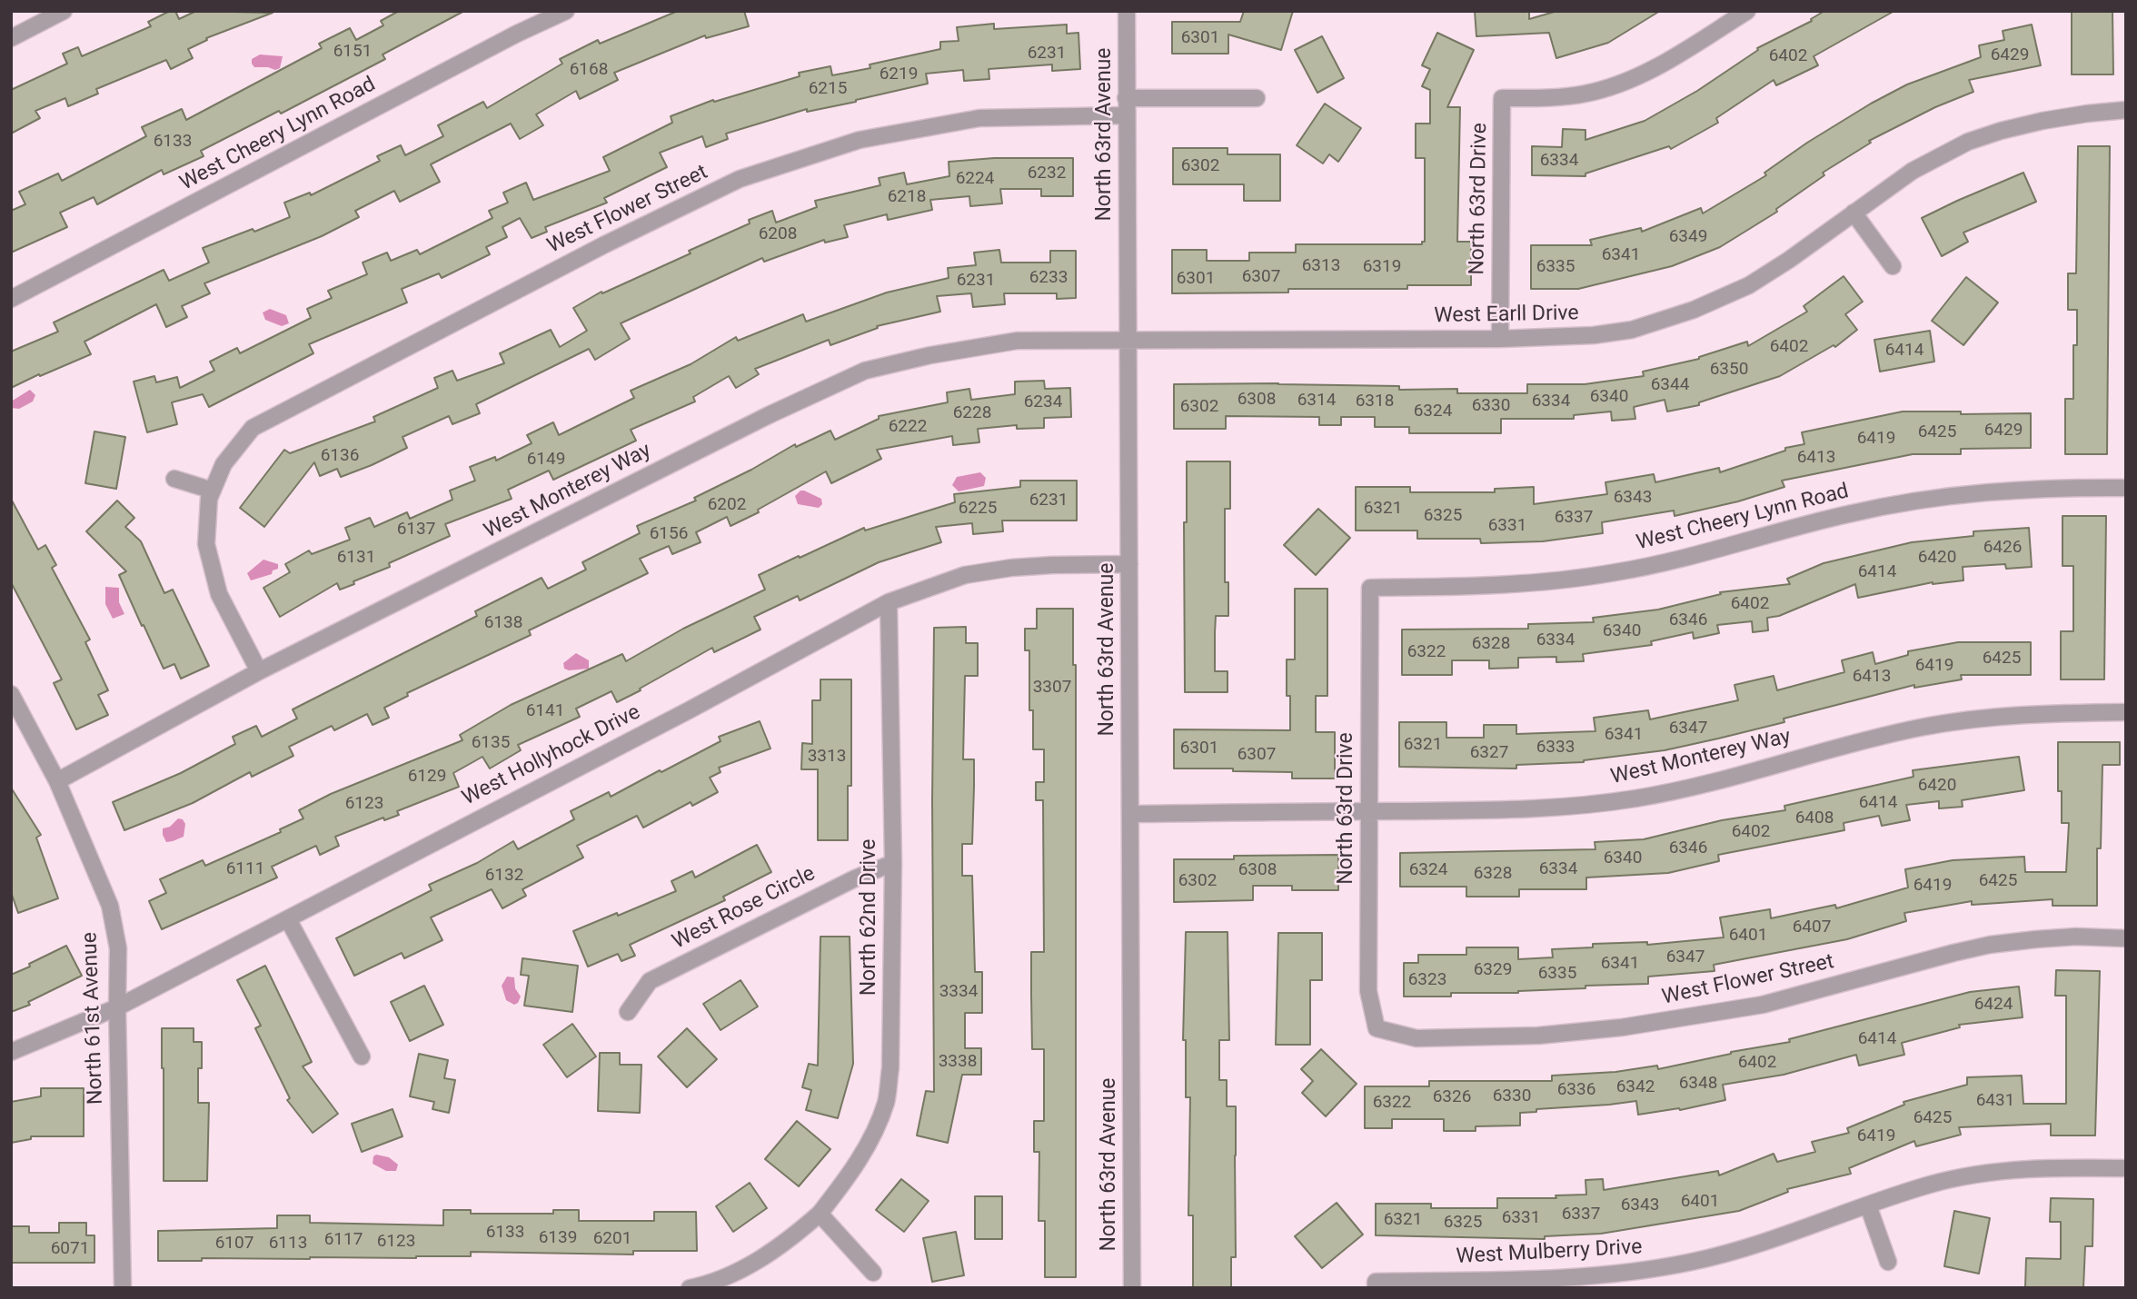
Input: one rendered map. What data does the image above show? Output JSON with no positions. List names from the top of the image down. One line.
{"streets":{"street":["West Cheery Lynn Road","North 63rd Avenue","North 63rd Drive","West Flower Street","West Earll Drive","West Monterey Way","West Hollyhock Drive","West Rose Circle","North 62nd Drive","North 61st Avenue","West Mulberry Drive"]},"crossings":[["West Cheery Lynn Road","North 63rd Drive"],["North 63rd Avenue","West Flower Street"],["North 63rd Avenue","West Earll Drive"],["North 63rd Avenue","West Monterey Way"],["North 63rd Avenue","West Hollyhock Drive"],["North 63rd Drive","West Flower Street"],["North 63rd Drive","West Earll Drive"],["North 63rd Drive","West Monterey Way"],["West Flower Street","West Monterey Way"],["West Earll Drive","West Monterey Way"],["West Monterey Way","North 61st Avenue"],["West Hollyhock Drive","North 62nd Drive"],["West Hollyhock Drive","North 61st Avenue"],["West Rose Circle","North 62nd Drive"]],"house_numbers":["6301","6151","6231","6429","6402","6168","6219","6215","6133","6334","6302","6232","6224","6218","6208","6349","6341","6313","6319","6335","6307","6233","6301","6231","6402","6414","6350","6344","6340","6308","6314","6318","6334","6234","6330","6302","6324","6228","6222","6429","6425","6419","6136","6413","6149","6343","6231","6202","6225","6321","6325","6337","6331","6137","6156","6426","6131","6420","6414","6402","6346","6138","6340","6334","6328","6322","6425","6419","6413","3307","6141","6347","6341","6135","6321","6333","6301","6327","6307","3313","6129","6420","6414","6123","6408","6402","6346","6340","6111","6334","6308","6324","6328","6132","6302","6425","6419","6407","6401","6347","6341","6329","6335","6323","3334","6424","6414","3338","6402","6348","6342","6336","6330","6326","6431","6322","6425","6419","6401","6343","6337","6331","6321","6325","6133","6139","6201","6117","6123","6107","6113","6071"]}
